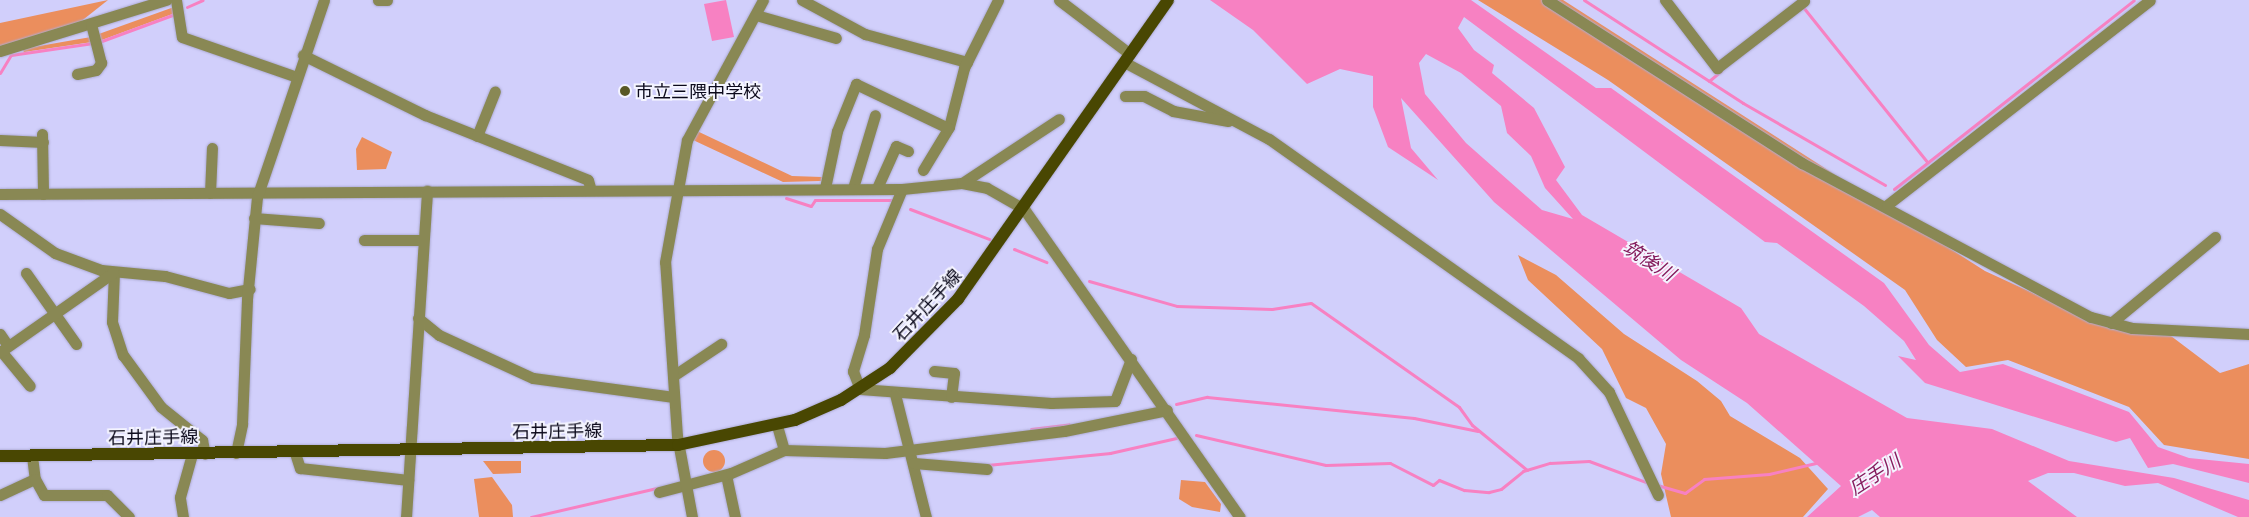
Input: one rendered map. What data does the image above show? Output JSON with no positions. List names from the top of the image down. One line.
{"streets":{"main road":["石井庄手線"]},"water":["筑後川","庄手川"],"places":["市立三隈中学校"]}
